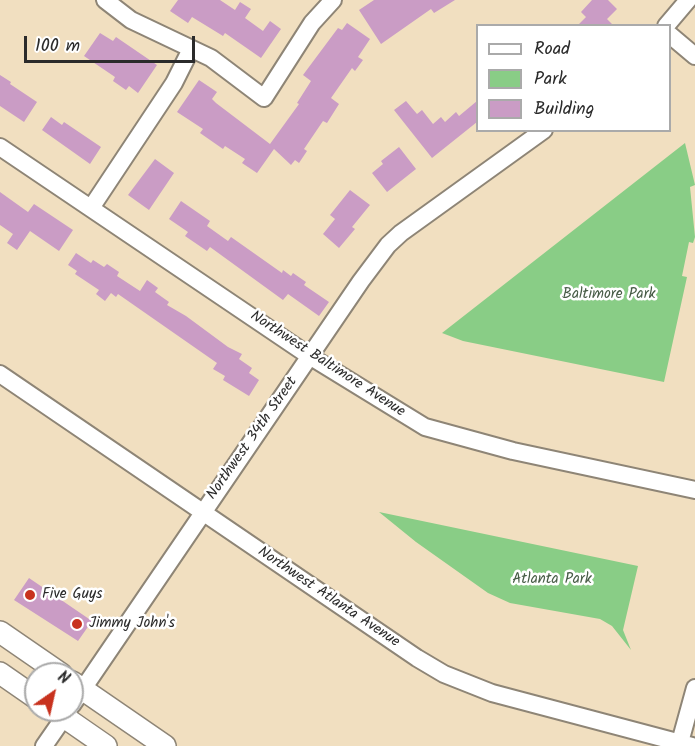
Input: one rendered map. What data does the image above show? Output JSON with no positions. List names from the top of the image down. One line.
{"streets":{"street":["Northwest Baltimore Avenue","Northwest 34th Street","Northwest Atlanta Avenue"]},"crossings":[["Northwest Baltimore Avenue","Northwest 34th Street"],["Northwest 34th Street","Northwest Atlanta Avenue"]],"parks":["Baltimore Park","Atlanta Park"],"places":["Five Guys","Jimmy John's"],"legend":["Road","Park","Building"],"scale_bar":"100 m","north":"top right"}
